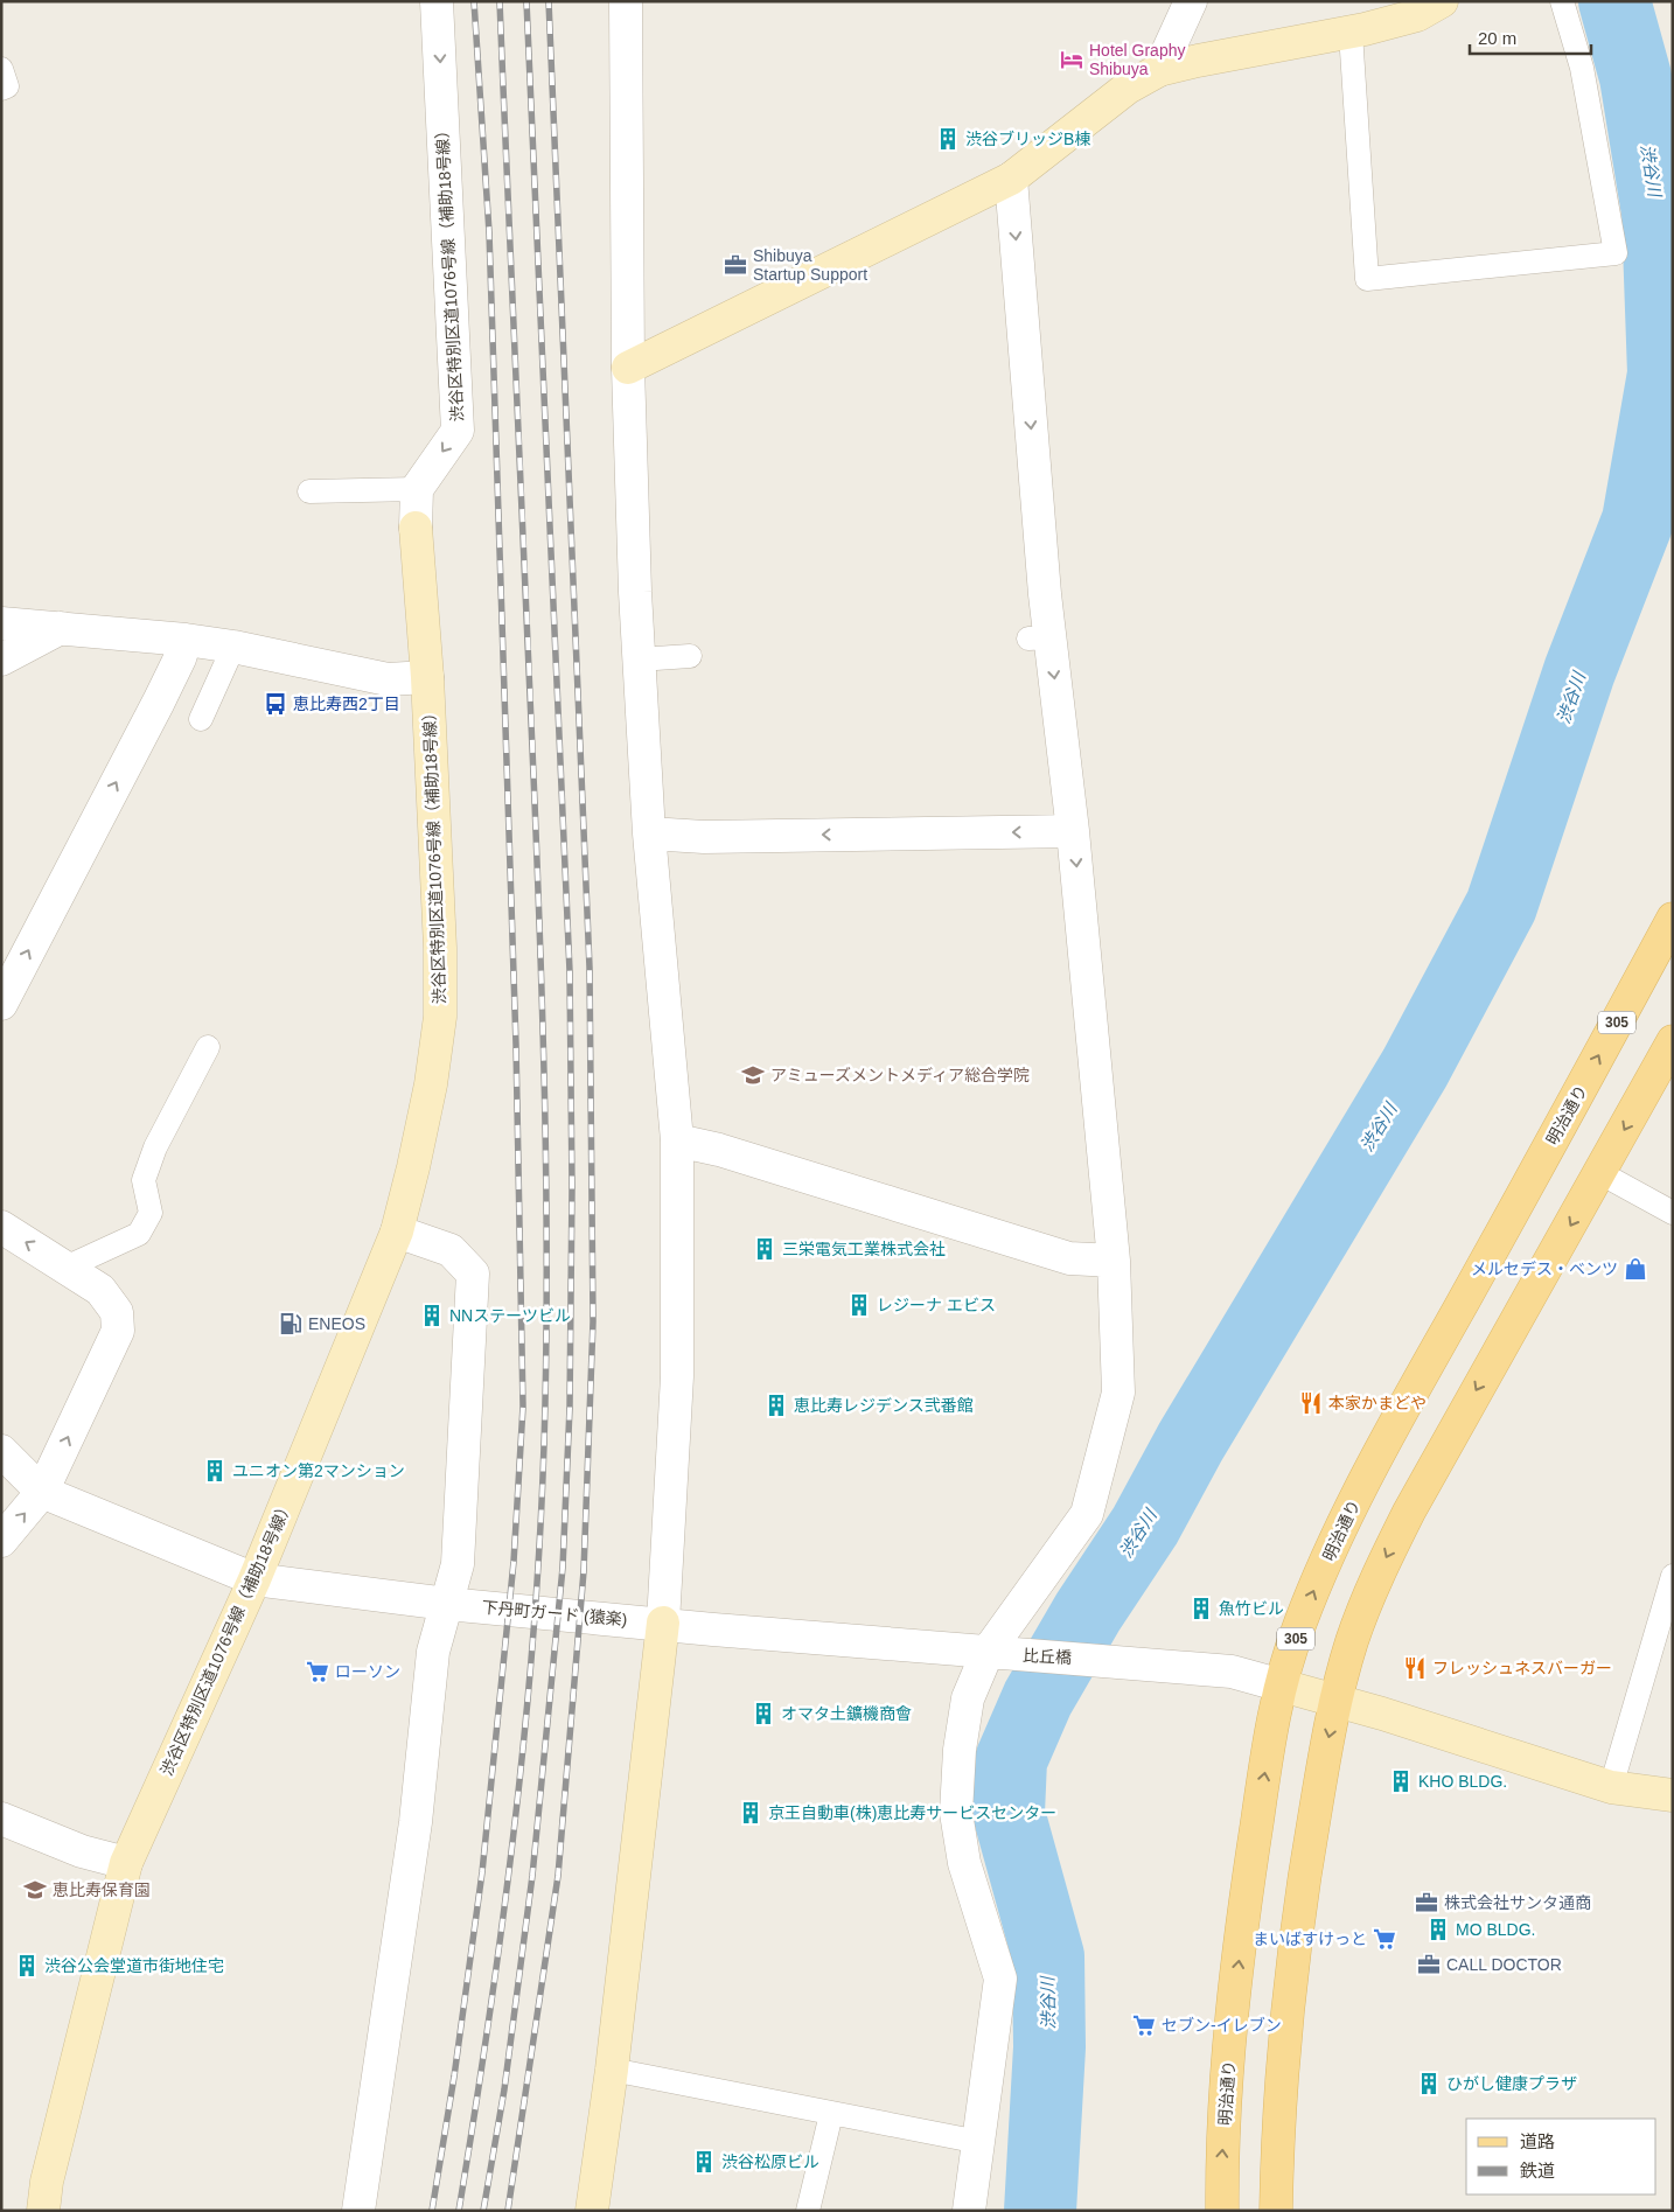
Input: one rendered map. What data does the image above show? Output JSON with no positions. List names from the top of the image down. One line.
{"streets":{"main road":["305","明治通り"],"street":["渋谷区特別区道1076号線（補助18号線）","下丹町ガード (猿楽)","比丘橋"]},"crossings":[["渋谷区特別区道1076号線（補助18号線）","下丹町ガード (猿楽)"],["明治通り","比丘橋"],["下丹町ガード (猿楽)","比丘橋"]],"water":["渋谷川"],"places":{"hotel":["Hotel Graphy Shibuya"],"building":["渋谷ブリッジB棟","三栄電気工業株式会社","レジーナ エビス","NNステーツビル","恵比寿レジデンス弐番館","ユニオン第2マンション","魚竹ビル","オマタ土鑛機商會","KHO BLDG.","京王自動車(株)恵比寿サービスセンター","MO BLDG.","渋谷公会堂道市街地住宅","ひがし健康プラザ","渋谷松原ビル"],"office":["Shibuya Startup Support","株式会社サンタ通商","CALL DOCTOR"],"bus stop":["恵比寿西2丁目"],"school or university":["アミューズメントメディア総合学院","恵比寿保育園"],"shop":["メルセデス・ベンツ"],"fuel station":["ENEOS"],"restaurant":["本家かまどや","フレッシュネスバーガー"],"supermarket":["ローソン","まいばすけっと","セブン-イレブン"]},"legend":["道路","鉄道"],"scale_bar":"20 m"}
